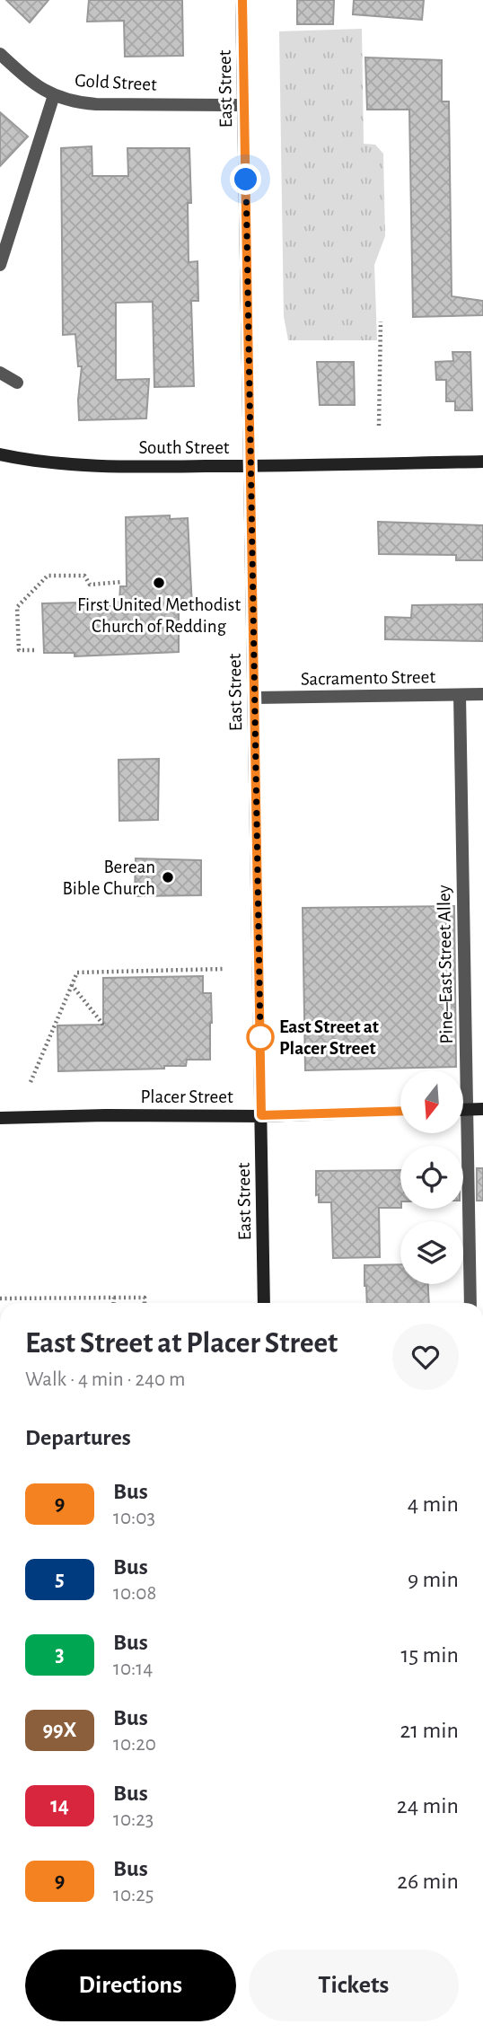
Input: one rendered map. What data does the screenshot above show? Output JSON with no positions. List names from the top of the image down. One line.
{"streets":{"street":["Gold Street","East Street","South Street","Sacramento Street","Pine–East Street Alley","Placer Street"]},"crossings":[["Gold Street","East Street"],["East Street","South Street"],["East Street","Sacramento Street"],["East Street","Placer Street"],["Sacramento Street","Pine–East Street Alley"]],"places":["First United Methodist Church of Redding","Berean Bible Church","East Street at Placer Street"],"lines":["bus line 9"],"north":"bottom","page":{"heading":[["East Street at Placer Street","Walk · 4 min · 240 m"],"Departures"],"list":[{"mark":"9","name":"Bus","note":"10:03","value":"4 min"},{"mark":"5","name":"Bus","note":"10:08","value":"9 min"},{"mark":"3","name":"Bus","note":"10:14","value":"15 min"},{"mark":"99X","name":"Bus","note":"10:20","value":"21 min"},{"mark":"14","name":"Bus","note":"10:23","value":"24 min"},{"mark":"9","name":"Bus","note":"10:25","value":"26 min"}],"buttons":["Directions","Tickets"]}}
